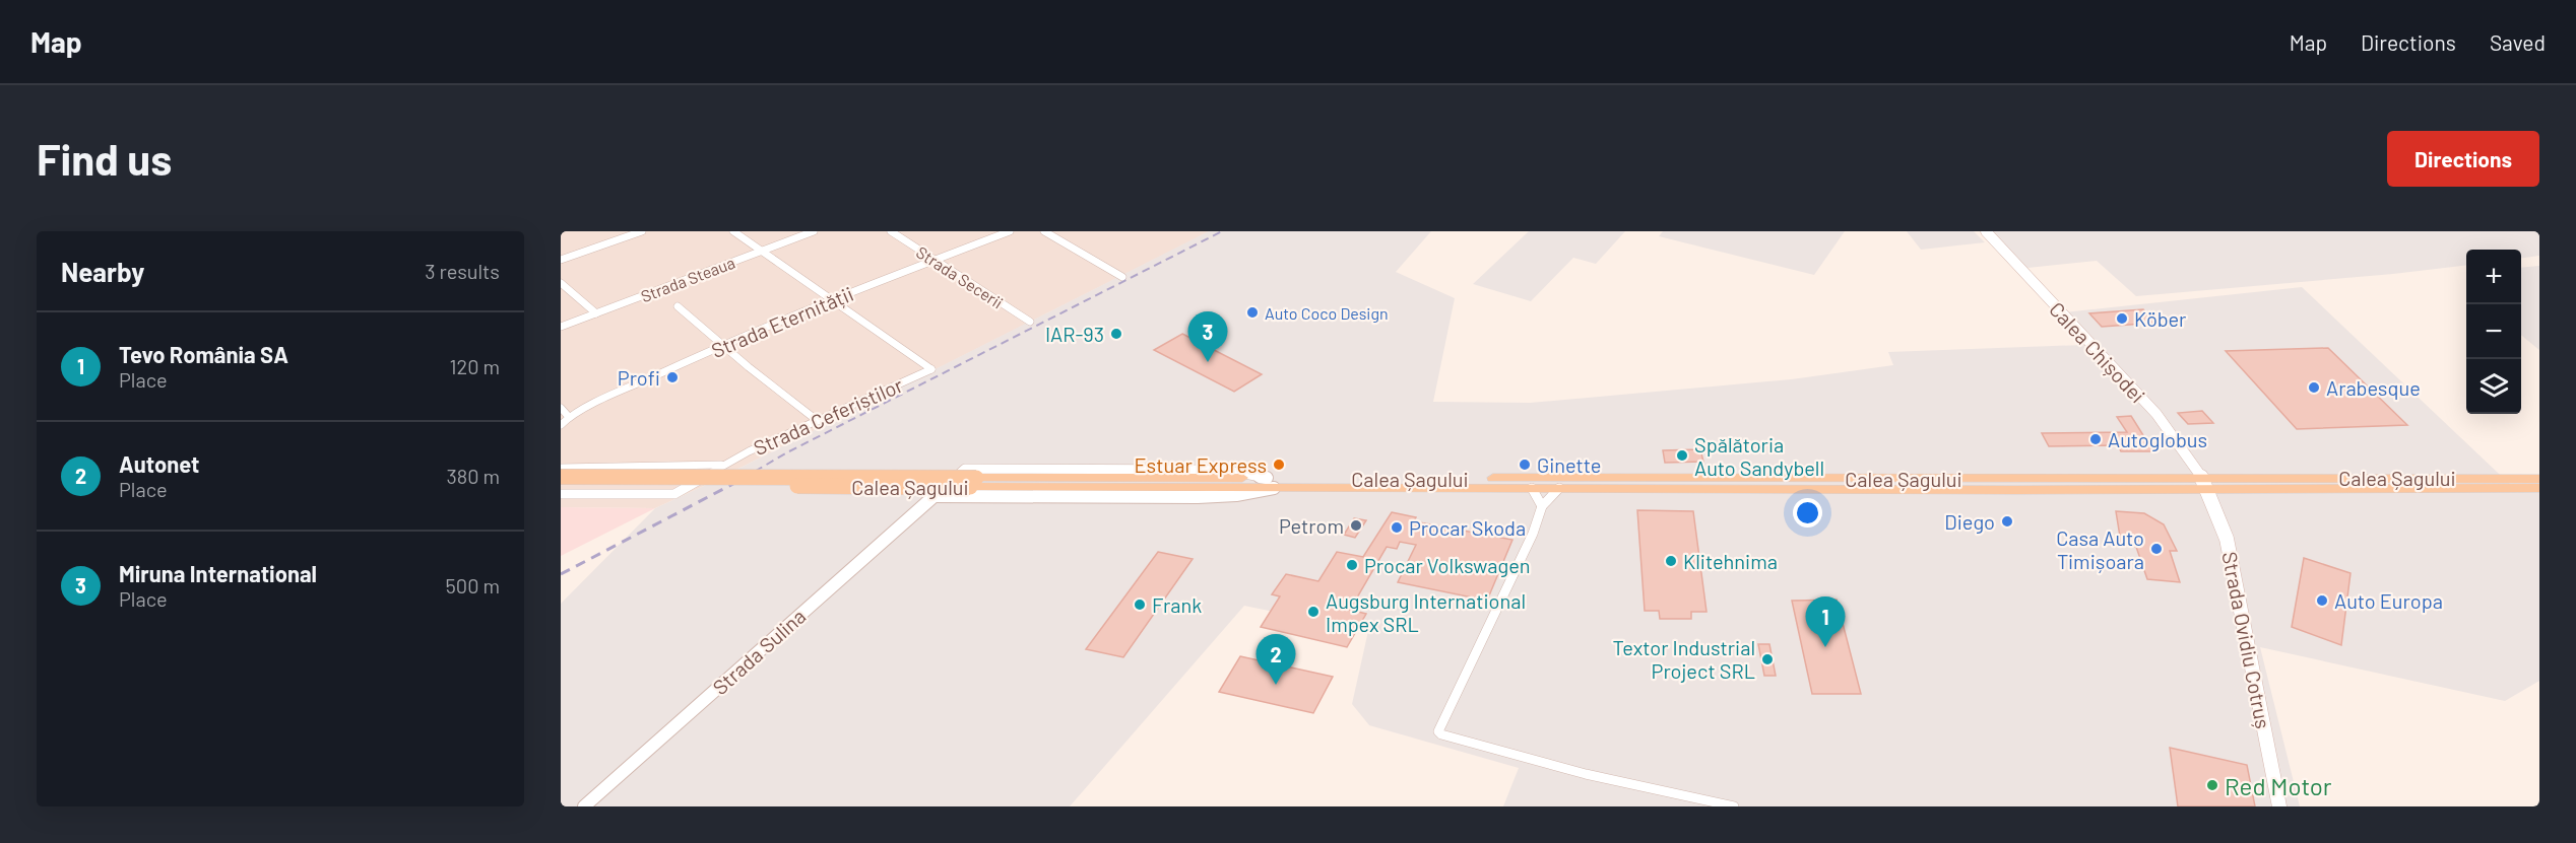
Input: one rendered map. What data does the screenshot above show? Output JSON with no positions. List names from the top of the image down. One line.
{"streets":{"main road":["Calea Chișodei","Calea Șagului","Strada Ovidiu Cotruș"],"street":["Strada Secerii","Strada Steaua","Strada Eternității","Strada Ceferiștilor","Strada Sulina"]},"crossings":[["Strada Secerii","Strada Eternității"],["Strada Eternității","Strada Ceferiștilor"],["Calea Chișodei","Calea Șagului"],["Calea Chișodei","Strada Ovidiu Cotruș"],["Calea Șagului","Strada Ovidiu Cotruș"],["Calea Șagului","Strada Sulina"]],"places":["Auto Coco Design","Köber","IAR-93","Profi","Arabesque","Autoglobus","Spălătoria Auto Sandybell","Estuar Express","Ginette","Diego","Petrom","Procar Skoda","Casa Auto Timișoara","Klitehnima","Procar Volkswagen","Auto Europa","Frank","Augsburg International Impex SRL","Textor Industrial Project SRL","Red Motor"],"page":{"header":"Map","nav":["Map","Directions","Saved"],"buttons":"Directions","title":"Find us","heading":["Nearby","3 results"],"map_buttons":["+","−"],"list":[{"mark":"1","name":"Tevo România SA","note":"Place","value":"120 m"},{"mark":"2","name":"Autonet","note":"Place","value":"380 m"},{"mark":"3","name":"Miruna International","note":"Place","value":"500 m"}],"pins":["3","1","2"]}}
